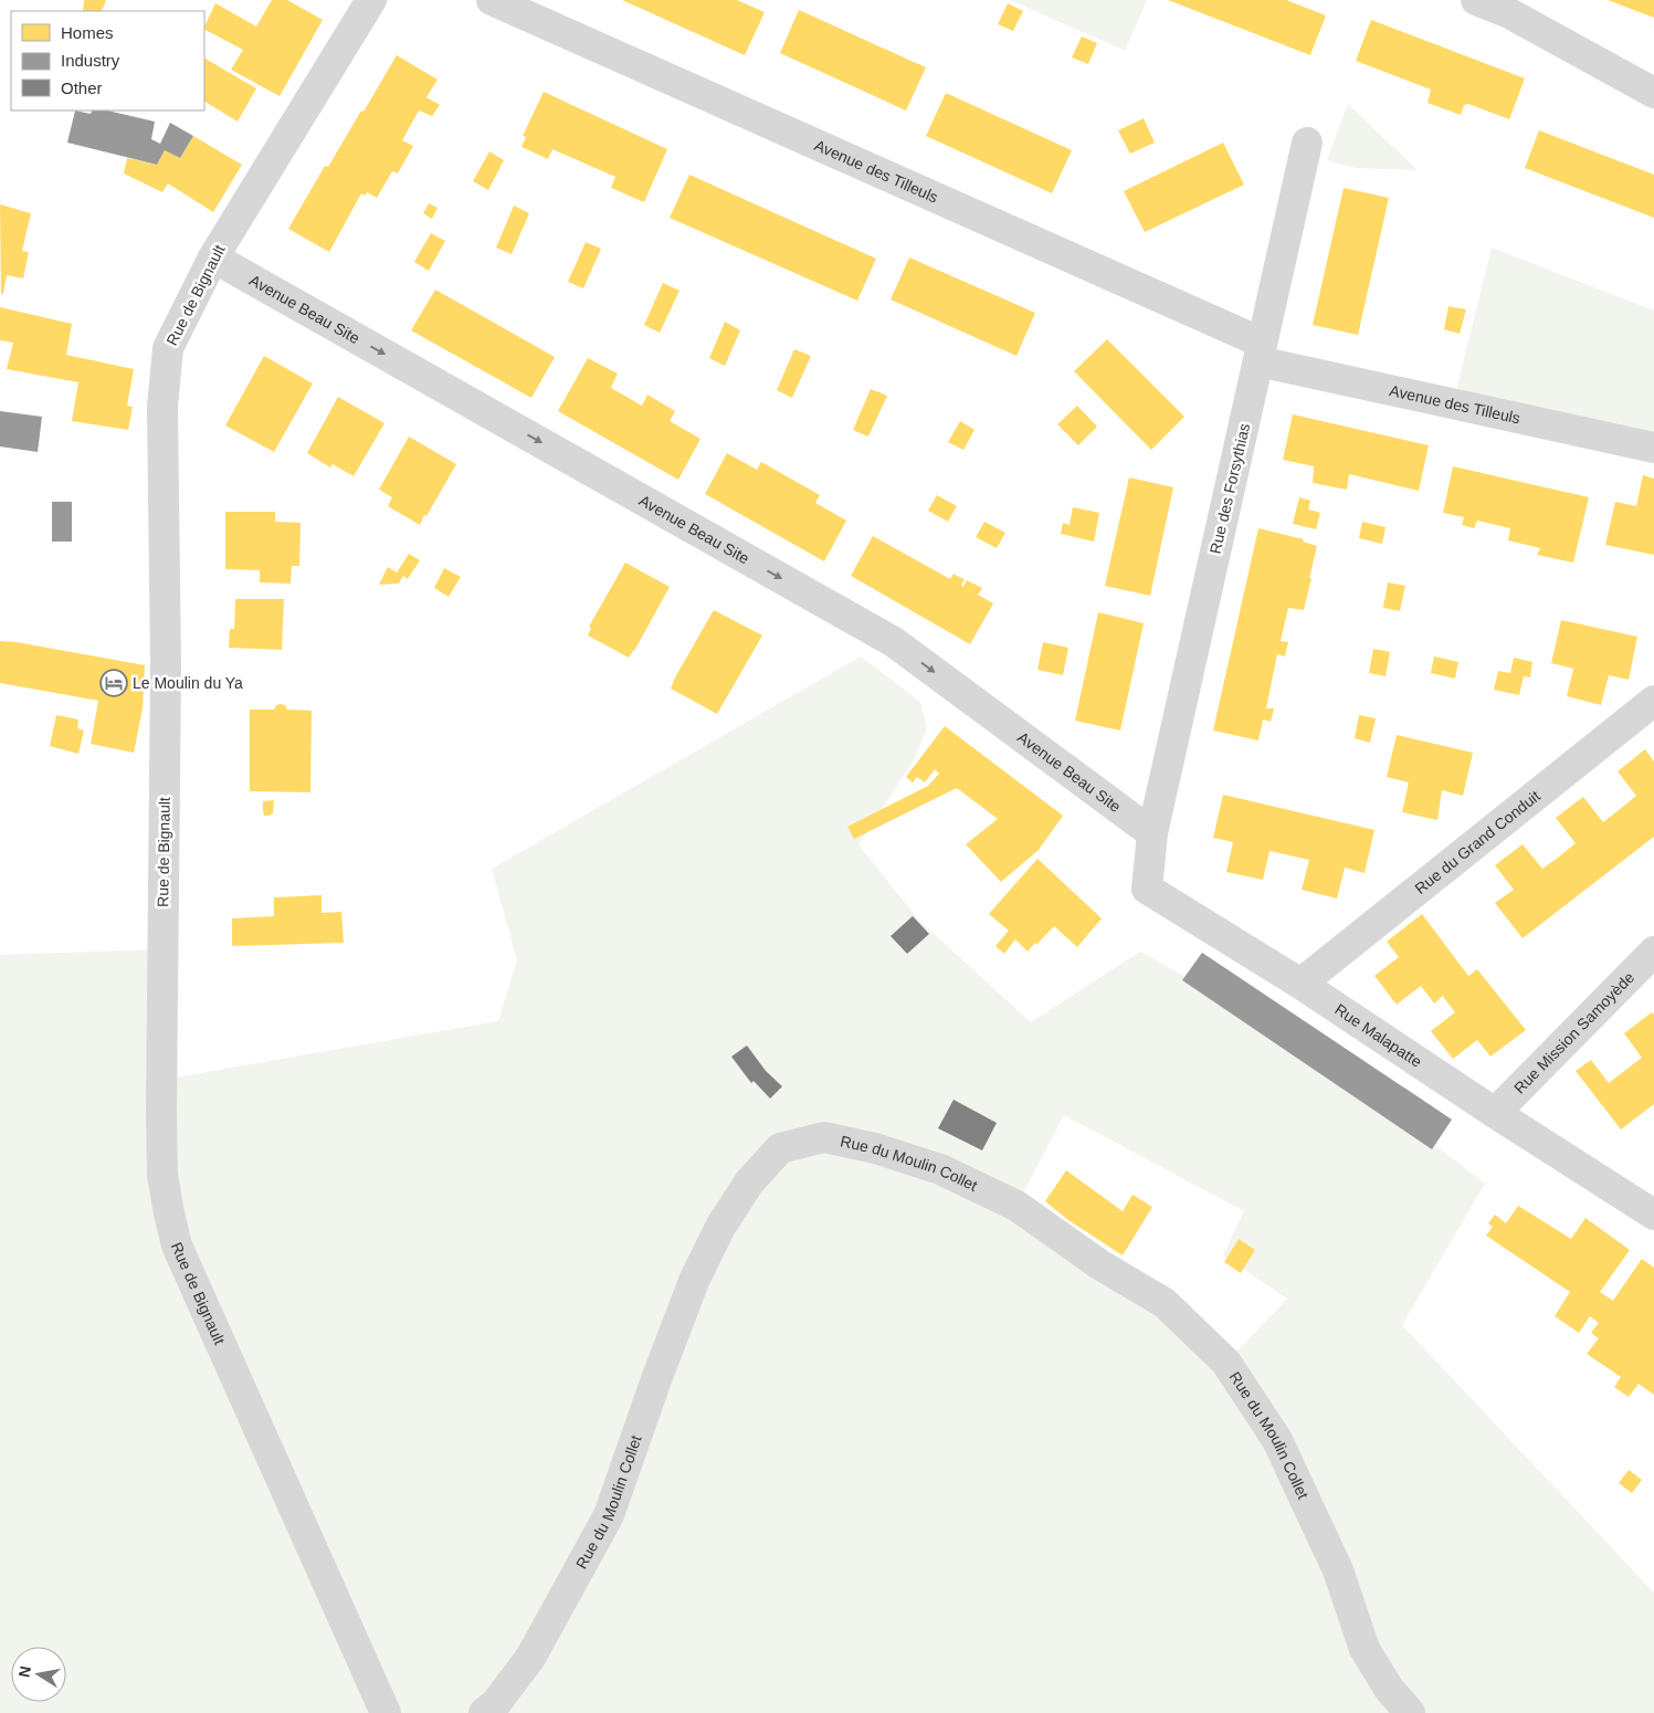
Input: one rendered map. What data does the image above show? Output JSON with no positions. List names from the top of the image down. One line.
{"streets":{"street":["Avenue des Tilleuls","Rue de Bignault","Avenue Beau Site","Rue des Forsythias","Rue du Grand Conduit","Rue Mission Samoyède","Rue Malapatte","Rue du Moulin Collet"]},"crossings":[["Avenue des Tilleuls","Rue des Forsythias"],["Rue de Bignault","Avenue Beau Site"],["Avenue Beau Site","Rue des Forsythias"],["Avenue Beau Site","Rue Malapatte"],["Rue des Forsythias","Rue Malapatte"],["Rue du Grand Conduit","Rue Malapatte"],["Rue Mission Samoyède","Rue Malapatte"]],"one_way":["Avenue Beau Site"],"places":{"hotel":["Le Moulin du Ya"]},"legend":["Homes","Industry","Other"],"north":"left"}
